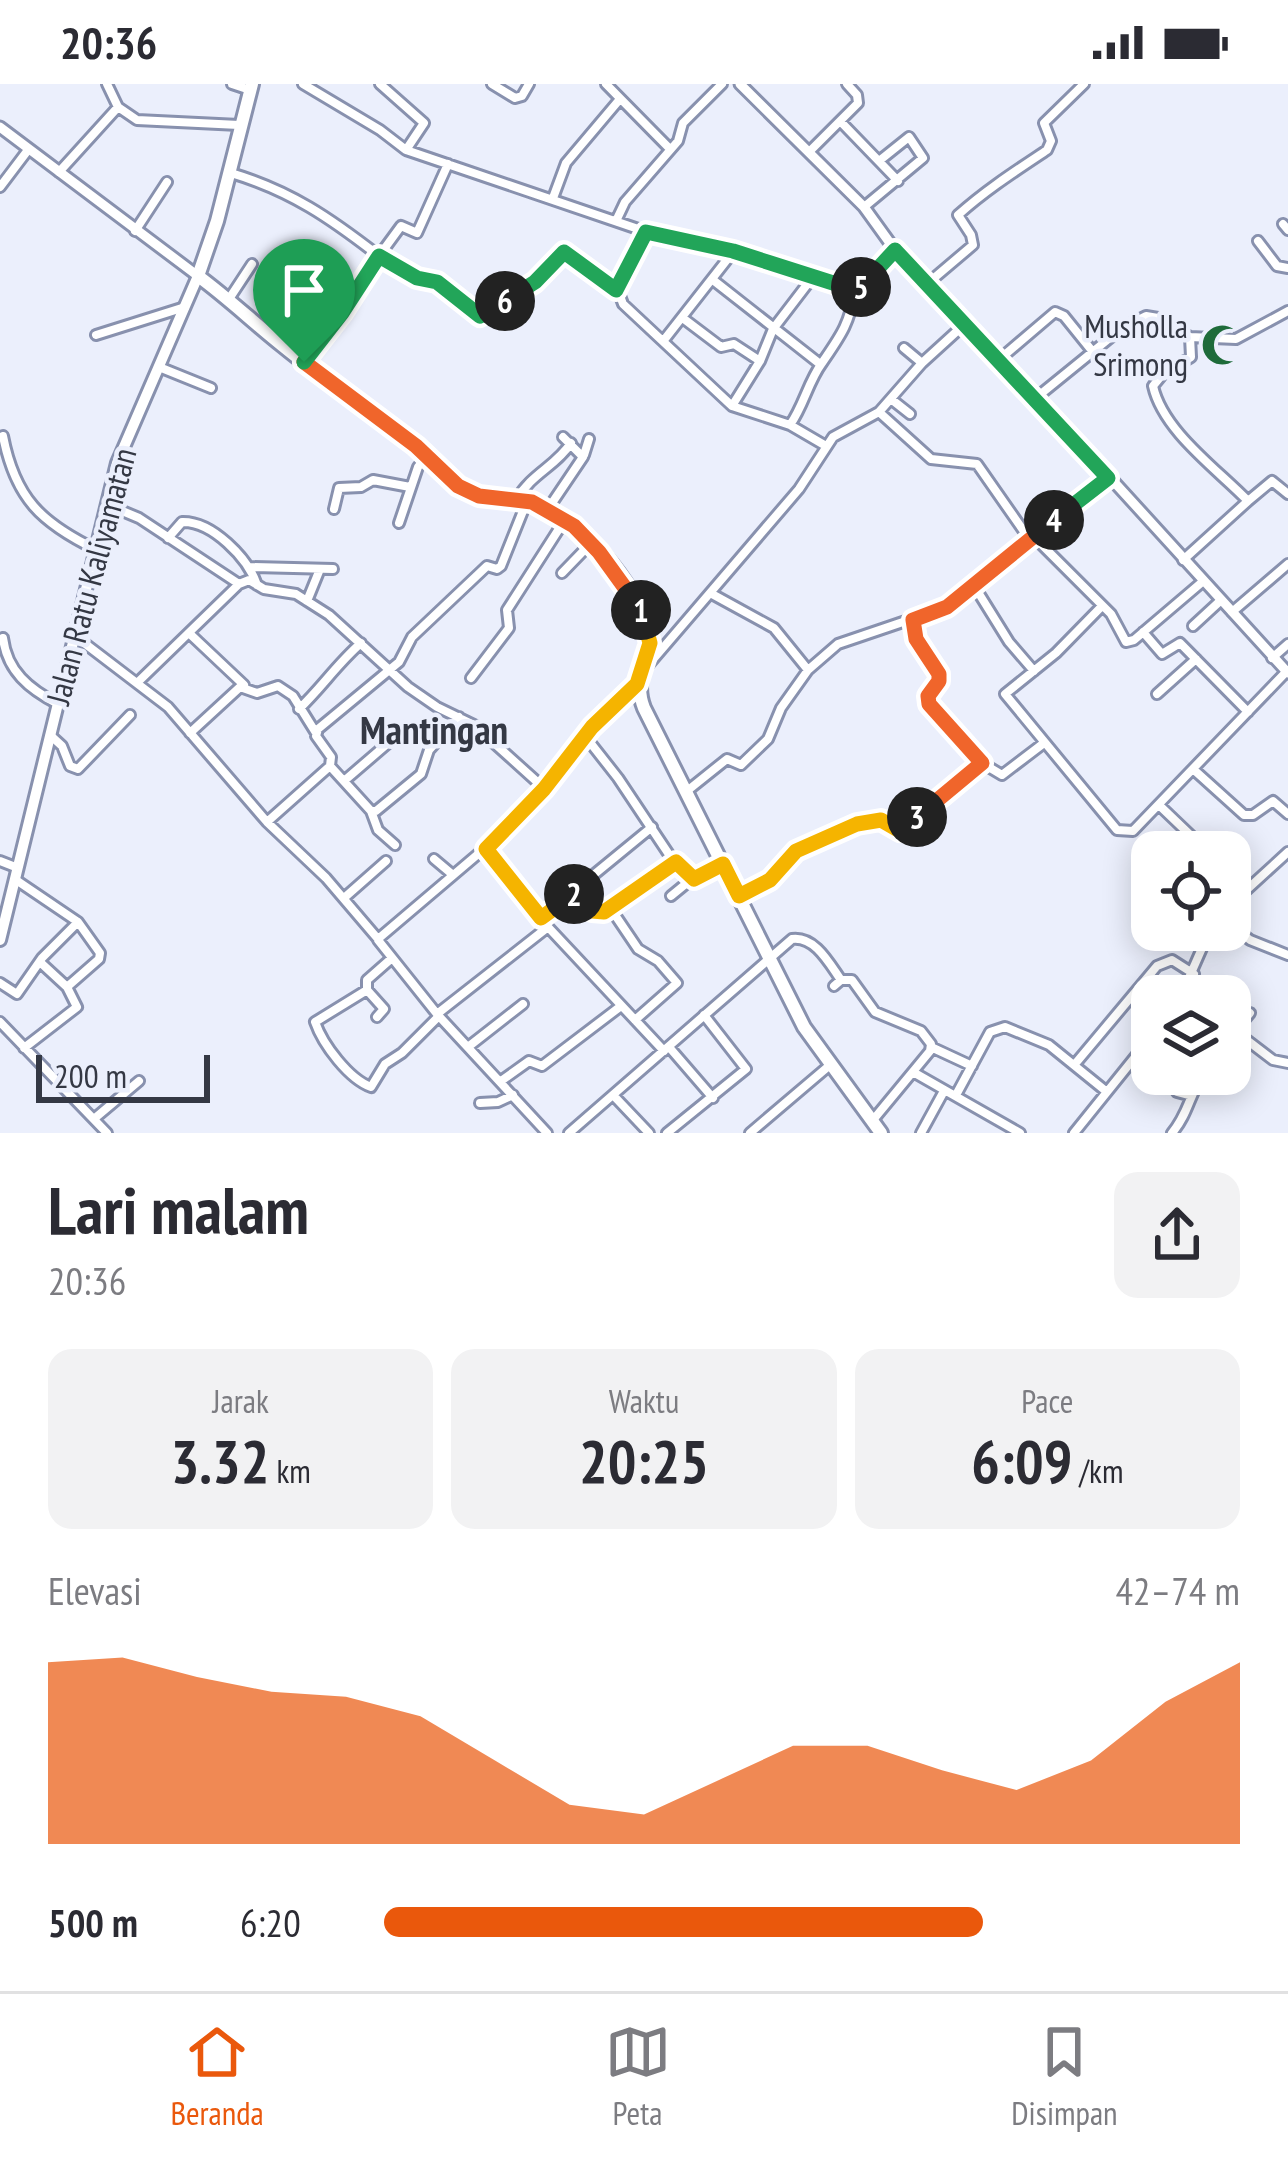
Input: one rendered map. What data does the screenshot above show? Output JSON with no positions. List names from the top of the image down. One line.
{"streets":{"main road":["Jalan Ratu Kaliyamatan"]},"districts":["Mantingan"],"places":{"mosque":["Musholla Srimong"]},"scale_bar":"200 m","page":{"status":"20:36","pins":["5","6","4","1","3","2"],"scale":"200 m","heading":["Lari malam","20:36"],"stats":[["Jarak","3.32 km"],["Waktu","20:25"],["Pace","6:09 /km"]],"chart":["Elevasi","42–74 m"],"list":[{"name":"500 m","note":"6:20"}],"tabs":["Beranda","Peta","Disimpan"]}}
